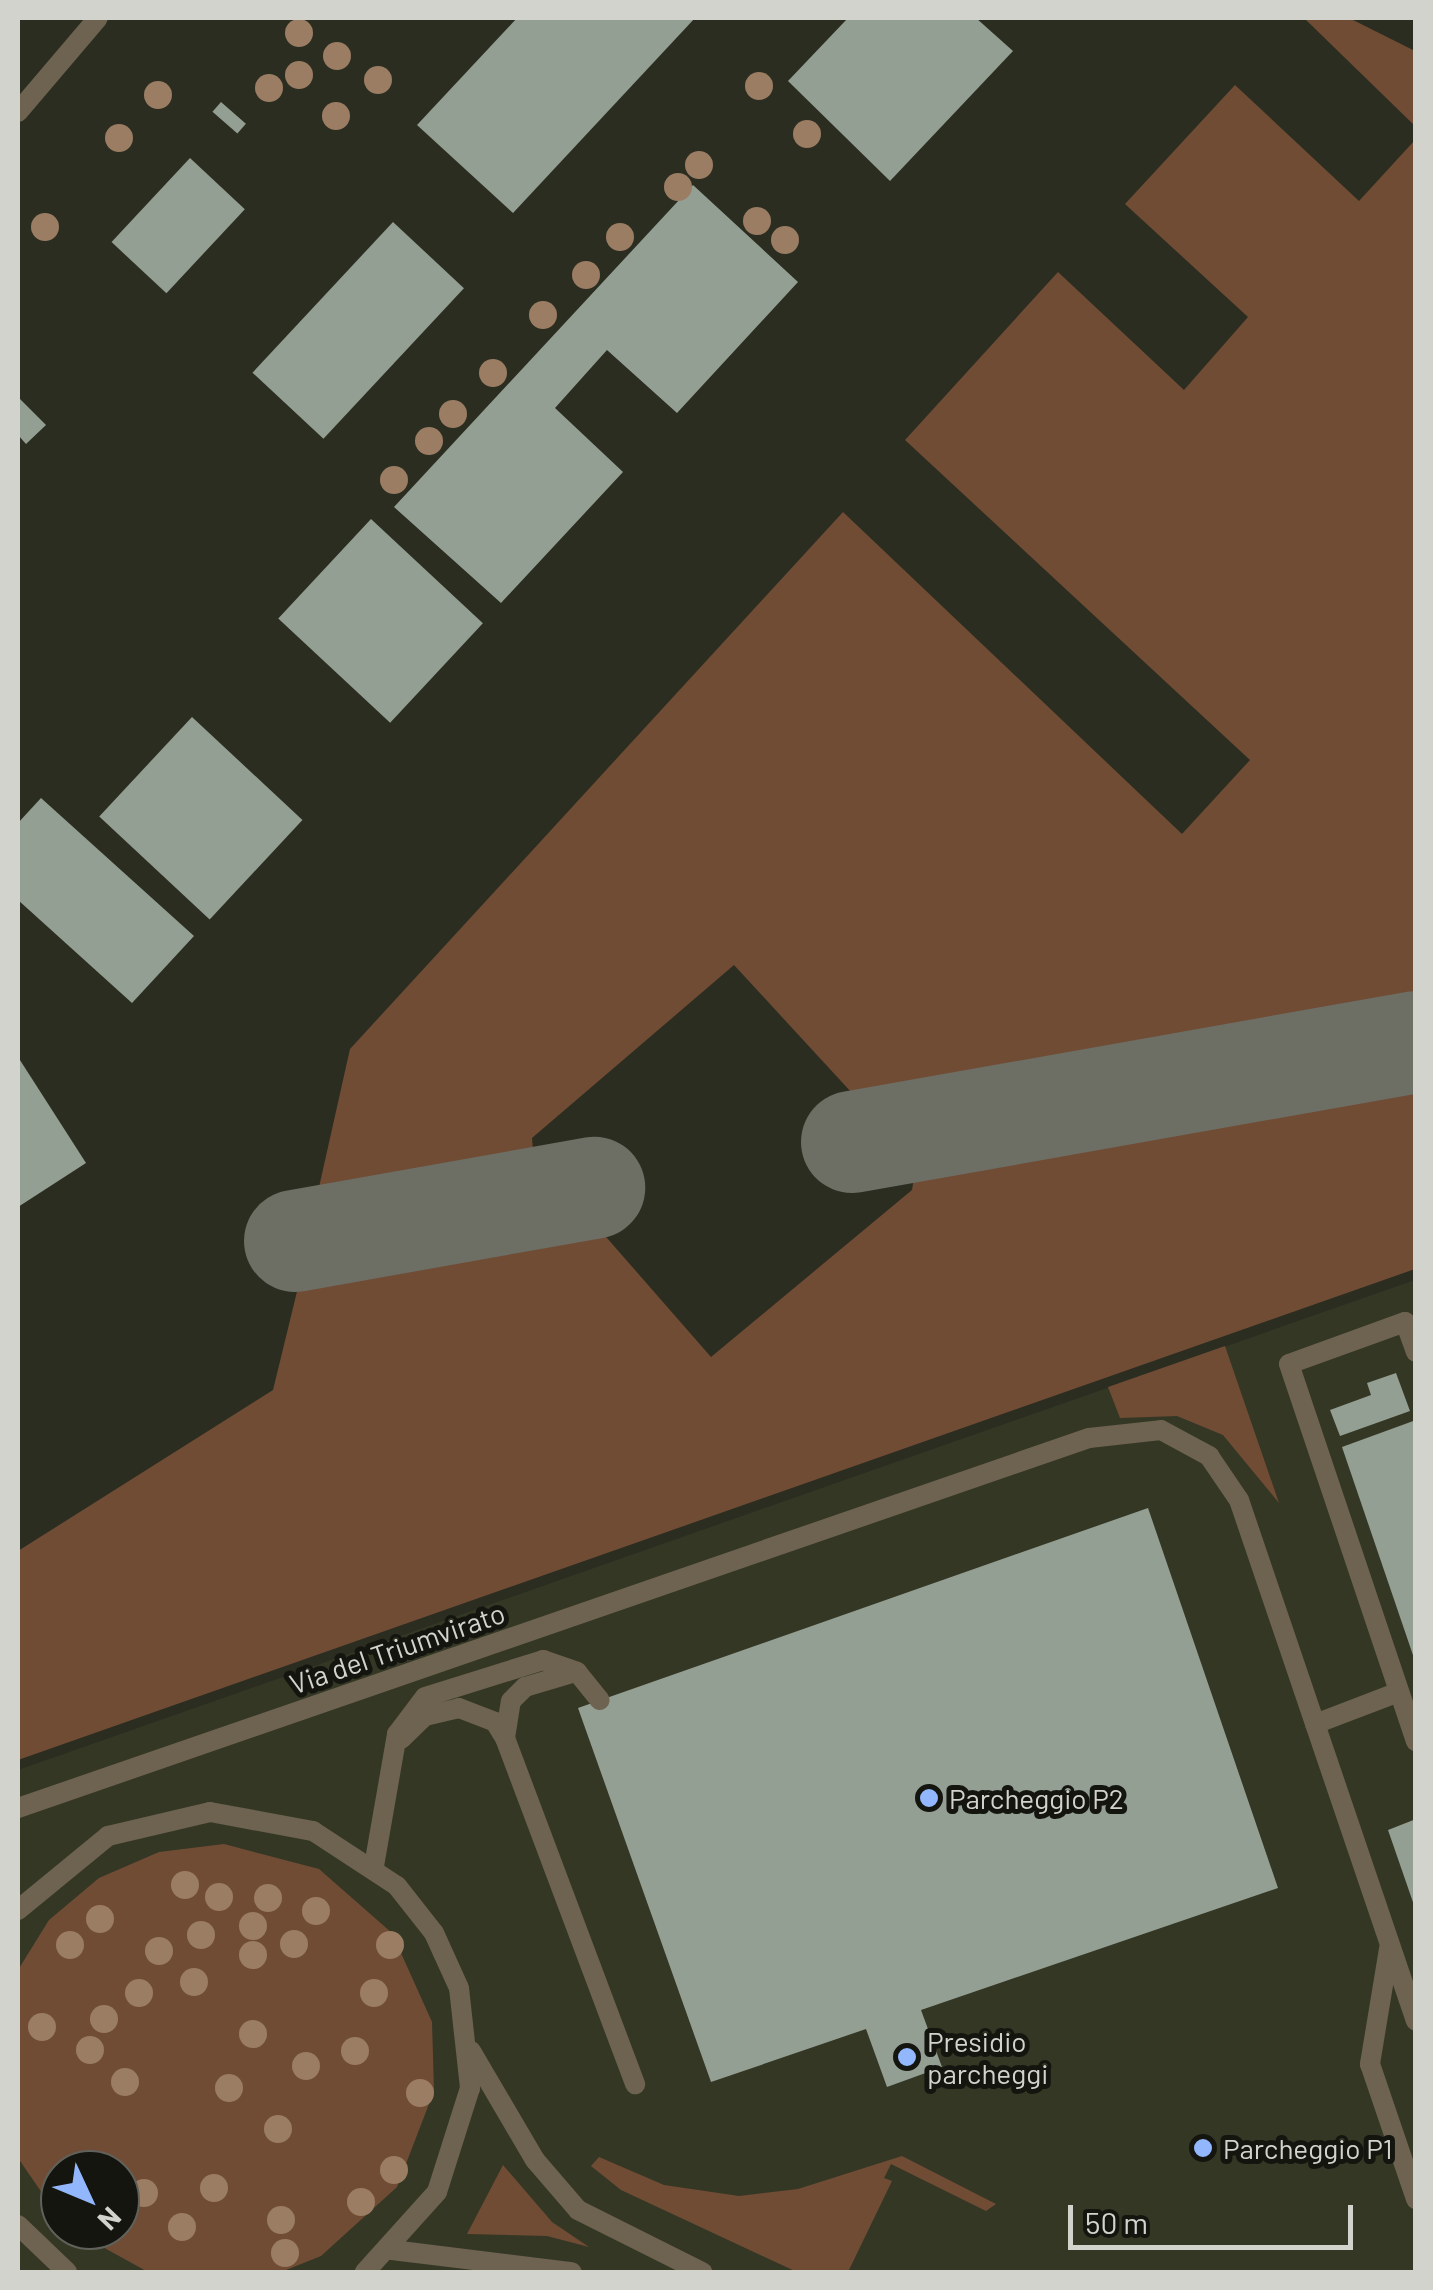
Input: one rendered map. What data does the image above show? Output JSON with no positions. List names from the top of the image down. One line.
{"streets":{"street":["Via del Triumvirato"]},"places":["Parcheggio P2","Presidio parcheggi","Parcheggio P1"],"scale_bar":"50 m","north":"bottom right"}
